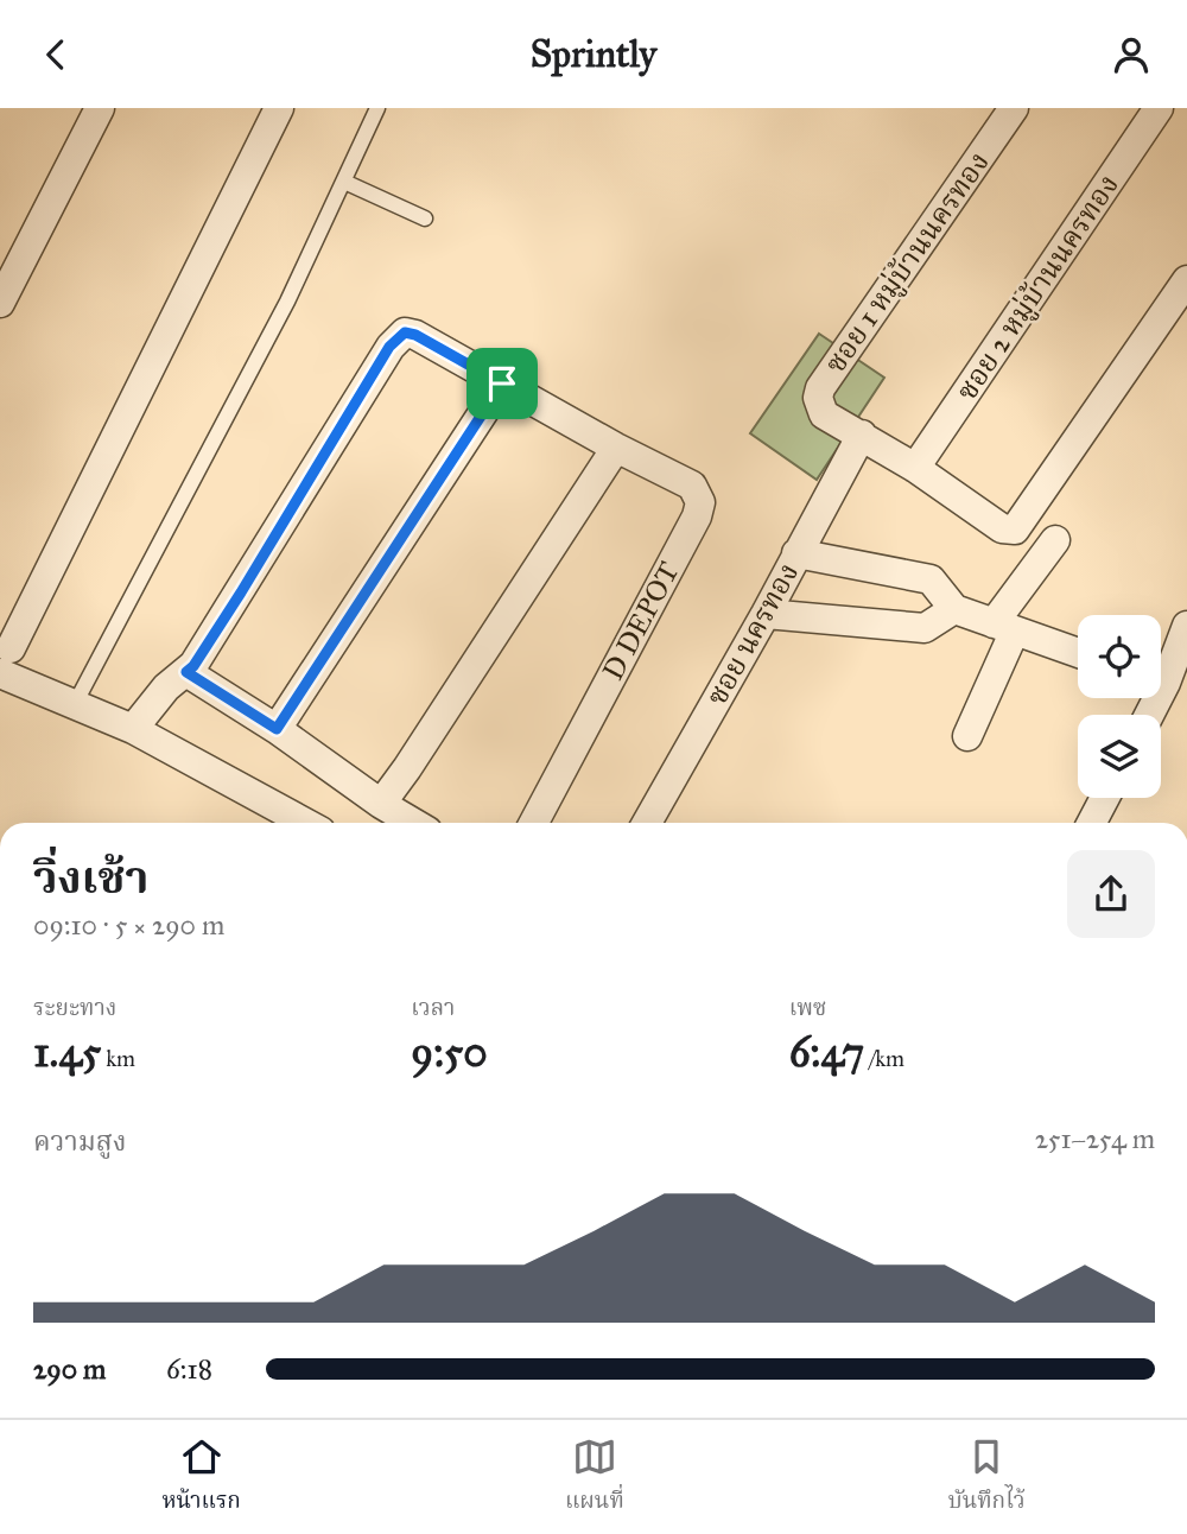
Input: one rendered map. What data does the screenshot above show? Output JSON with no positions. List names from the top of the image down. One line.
{"streets":{"street":["ซอย 1 หมู่บ้านนครทอง","ซอย 2 หมู่บ้านนครทอง","D DEPOT","ซอย นครทอง"]},"crossings":[["ซอย 1 หมู่บ้านนครทอง","ซอย 2 หมู่บ้านนครทอง"],["ซอย 1 หมู่บ้านนครทอง","ซอย นครทอง"]],"page":{"header":"Sprintly","heading":["วิ่งเช้า","09:10 · 5 × 290 m"],"stats":[["ระยะทาง","1.45 km"],["เวลา","9:50"],["เพซ","6:47 /km"]],"chart":["ความสูง","251–254 m"],"list":[{"name":"290 m","note":"6:18"}],"tabs":["หน้าแรก","แผนที่","บันทึกไว้"]}}
